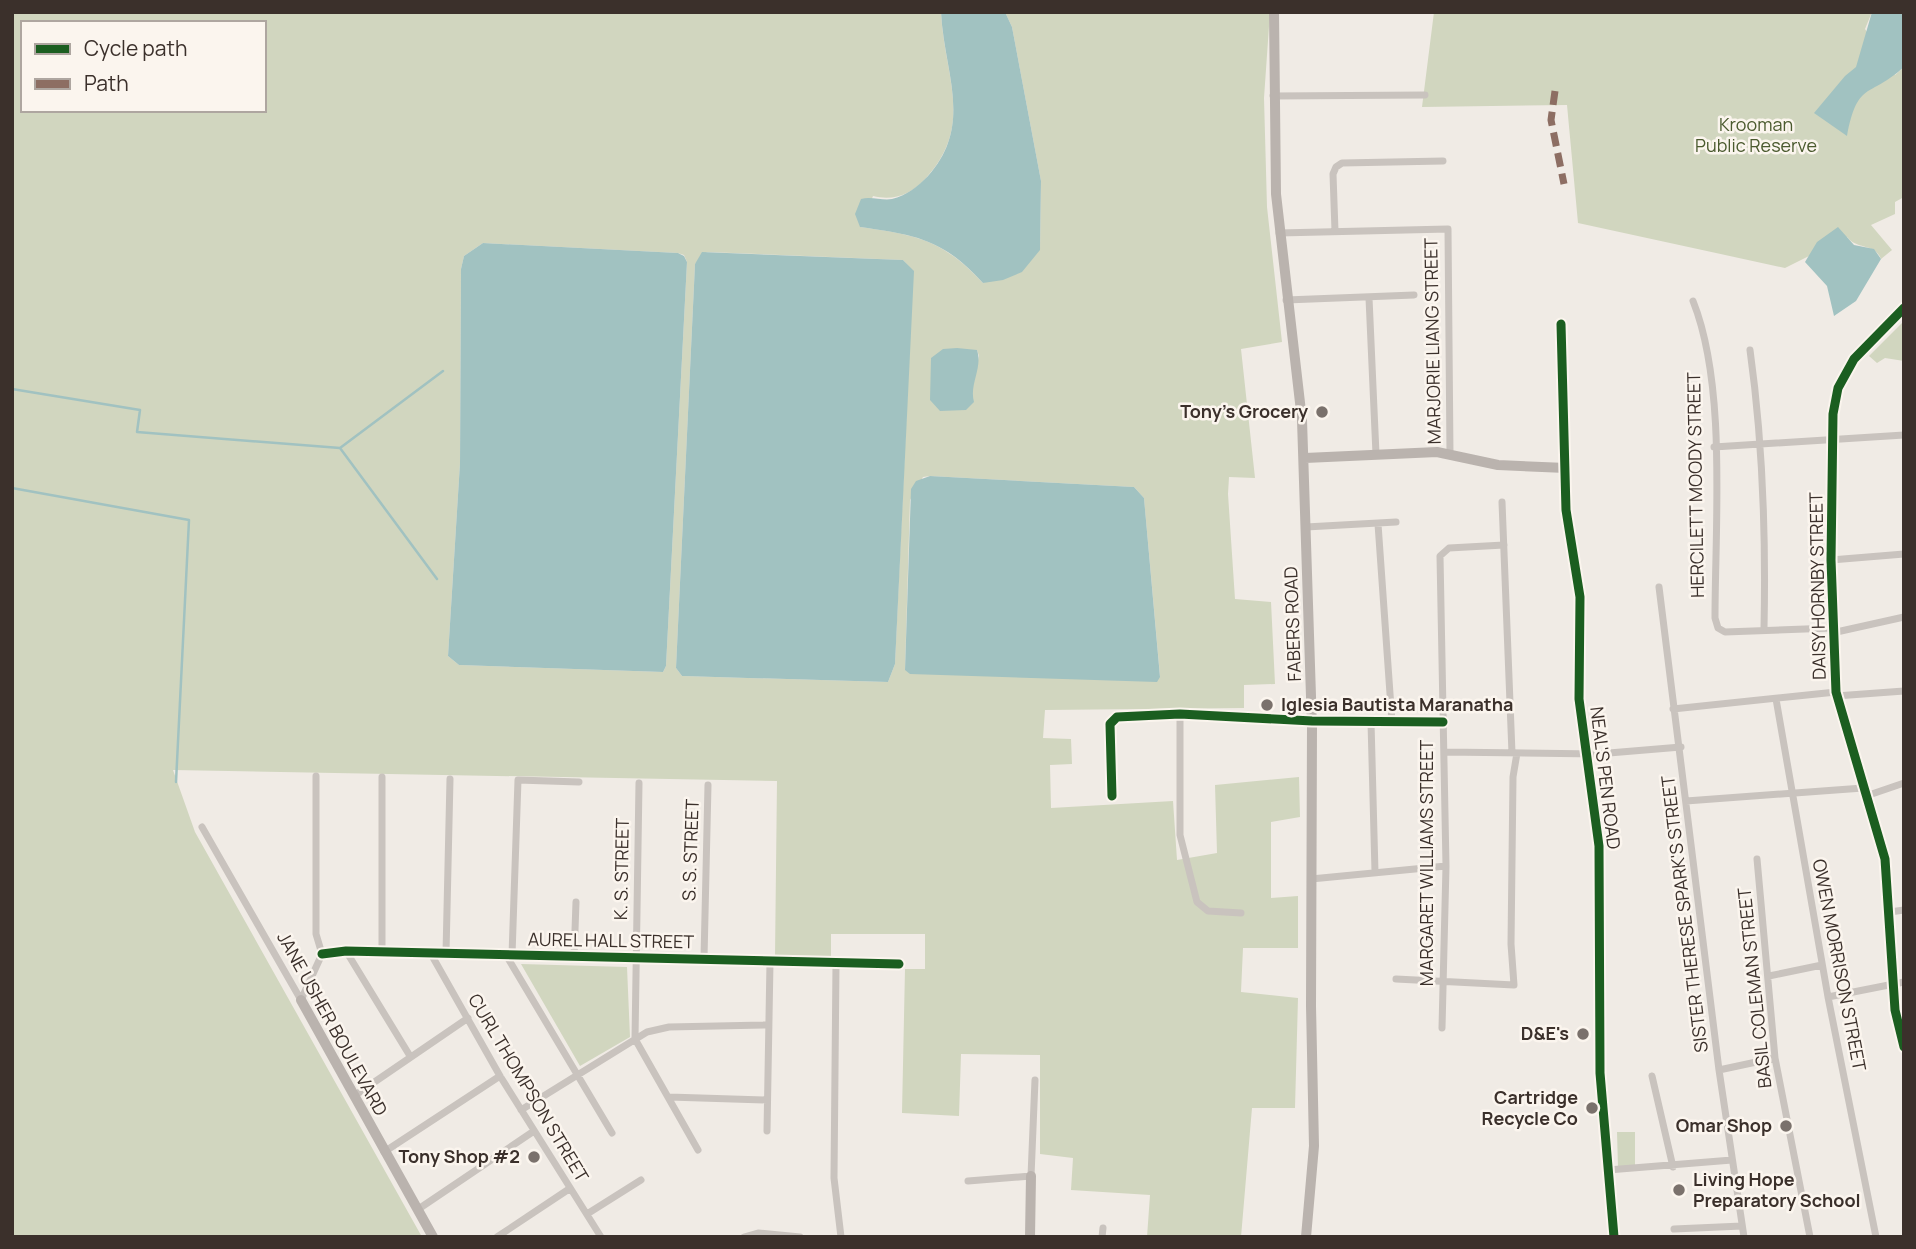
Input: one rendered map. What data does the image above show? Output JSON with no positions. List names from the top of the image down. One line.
{"streets":{"street":["MARJORIE LIANG STREET","HERCILETT MOODY STREET","DAISY HORNBY STREET","FABERS ROAD","NEAL'S PEN ROAD","S. S. STREET","MARGARET WILLIAMS STREET","K. S. STREET","SISTER THERESE SPARK'S STREET","AUREL HALL STREET","OWEN MORRISON STREET","BASIL COLEMAN STREET","JANE USHER BOULEVARD","CURL THOMPSON STREET"]},"crossings":[["S. S. STREET","AUREL HALL STREET"],["K. S. STREET","AUREL HALL STREET"],["AUREL HALL STREET","CURL THOMPSON STREET"]],"parks":["Krooman Public Reserve"],"places":["Tony's Grocery","Iglesia Bautista Maranatha","D&E's","Cartridge Recycle Co","Omar Shop","Tony Shop #2","Living Hope Preparatory School"],"legend":["Cycle path","Path"]}
